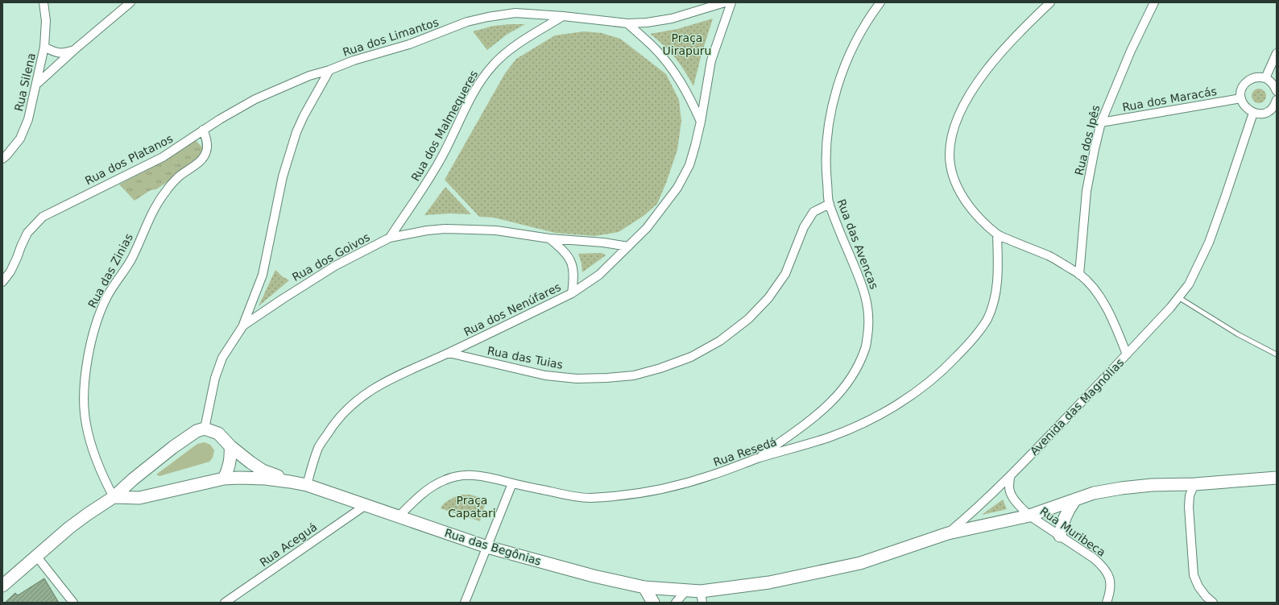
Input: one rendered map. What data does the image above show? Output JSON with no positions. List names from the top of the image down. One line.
{"streets":{"main road":["Avenida das Magnólias","Rua das Begônias"],"street":["Rua dos Limantos","Rua Silena","Rua dos Maracás","Rua dos Malmequeres","Rua dos Ipês","Rua dos Platanos","Rua das Avencas","Rua dos Goivos","Rua das Zinias","Rua dos Nenúfares","Rua das Tuias","Rua Resedá","Rua Muribeca","Rua Aceguá"]},"crossings":[["Rua dos Limantos","Rua dos Malmequeres"],["Rua dos Limantos","Rua dos Platanos"],["Rua dos Maracás","Rua dos Ipês"],["Rua dos Malmequeres","Rua dos Goivos"],["Rua dos Ipês","Avenida das Magnólias"],["Rua dos Platanos","Rua das Zinias"],["Rua das Avencas","Rua das Tuias"],["Rua das Avencas","Rua Resedá"],["Rua dos Goivos","Rua dos Nenúfares"],["Rua dos Goivos","Rua das Begônias"],["Rua das Zinias","Rua das Begônias"],["Rua dos Nenúfares","Rua das Tuias"],["Rua dos Nenúfares","Rua das Begônias"],["Avenida das Magnólias","Rua Resedá"],["Avenida das Magnólias","Rua Muribeca"],["Avenida das Magnólias","Rua das Begônias"],["Rua Resedá","Rua das Begônias"],["Rua Aceguá","Rua das Begônias"]],"parks":["Praça Uirapuru","Praça Capatari"]}
